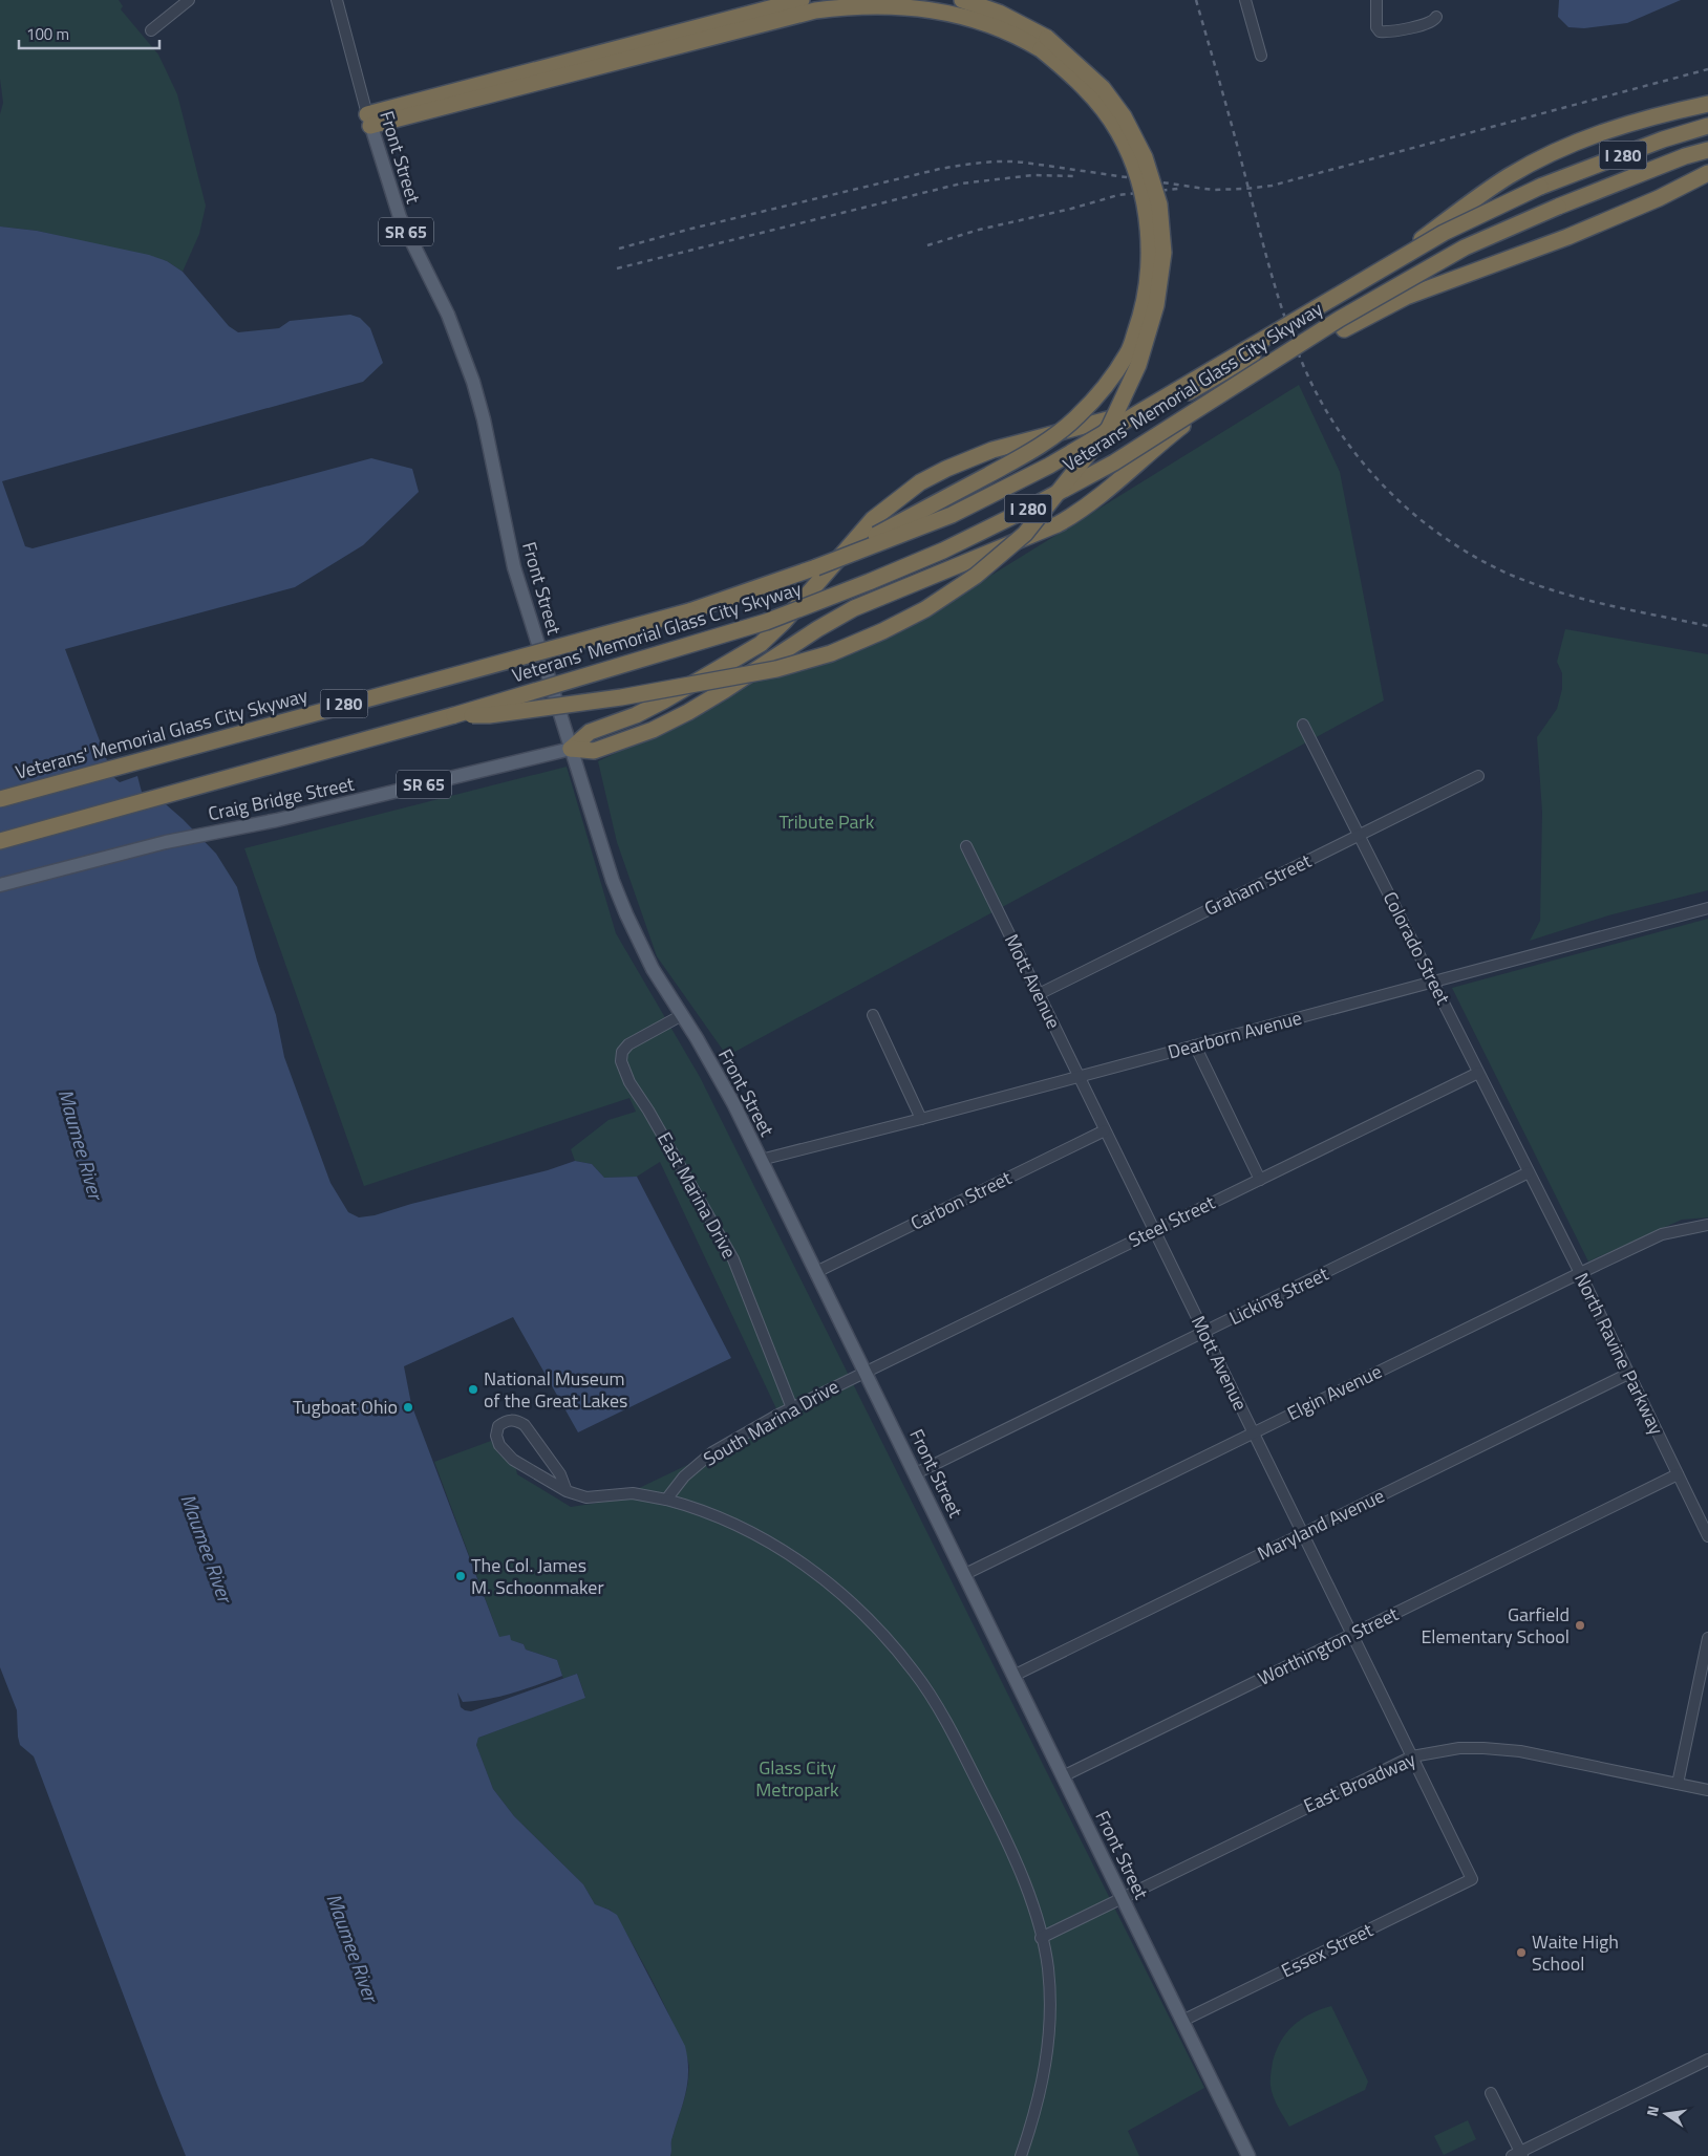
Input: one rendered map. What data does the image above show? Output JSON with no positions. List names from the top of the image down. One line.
{"streets":{"highway":["I 280","Veterans' Memorial Glass City Skyway"],"main road":["Front Street","SR 65","Craig Bridge Street"],"street":["Graham Street","Colorado Street","Mott Avenue","Dearborn Avenue","East Marina Drive","Carbon Street","Steel Street","Licking Street","North Ravine Parkway","Elgin Avenue","South Marina Drive","Maryland Avenue","Worthington Street","East Broadway","Essex Street"]},"crossings":[["Front Street","Craig Bridge Street"],["Front Street","Dearborn Avenue"],["Front Street","East Marina Drive"],["Front Street","Carbon Street"],["Front Street","Steel Street"],["Front Street","Licking Street"],["Front Street","Elgin Avenue"],["Front Street","South Marina Drive"],["Front Street","Maryland Avenue"],["Front Street","Worthington Street"],["Front Street","East Broadway"],["Front Street","Essex Street"],["Graham Street","Colorado Street"],["Graham Street","Mott Avenue"],["Colorado Street","Dearborn Avenue"],["Colorado Street","Steel Street"],["Colorado Street","Licking Street"],["Colorado Street","North Ravine Parkway"],["Mott Avenue","Dearborn Avenue"],["Mott Avenue","Carbon Street"],["Mott Avenue","Steel Street"],["Mott Avenue","Licking Street"],["Mott Avenue","Elgin Avenue"],["Mott Avenue","Maryland Avenue"],["Mott Avenue","Worthington Street"],["Mott Avenue","East Broadway"],["Mott Avenue","Essex Street"],["East Marina Drive","South Marina Drive"],["Steel Street","South Marina Drive"],["Licking Street","North Ravine Parkway"],["North Ravine Parkway","Elgin Avenue"],["North Ravine Parkway","Maryland Avenue"],["North Ravine Parkway","Worthington Street"]],"water":["Maumee River"],"parks":["Tribute Park","Glass City Metropark"],"places":["National Museum of the Great Lakes","Tugboat Ohio","The Col. James M. Schoonmaker","Garfield Elementary School","Waite High School"],"scale_bar":"100 m","north":"left"}
